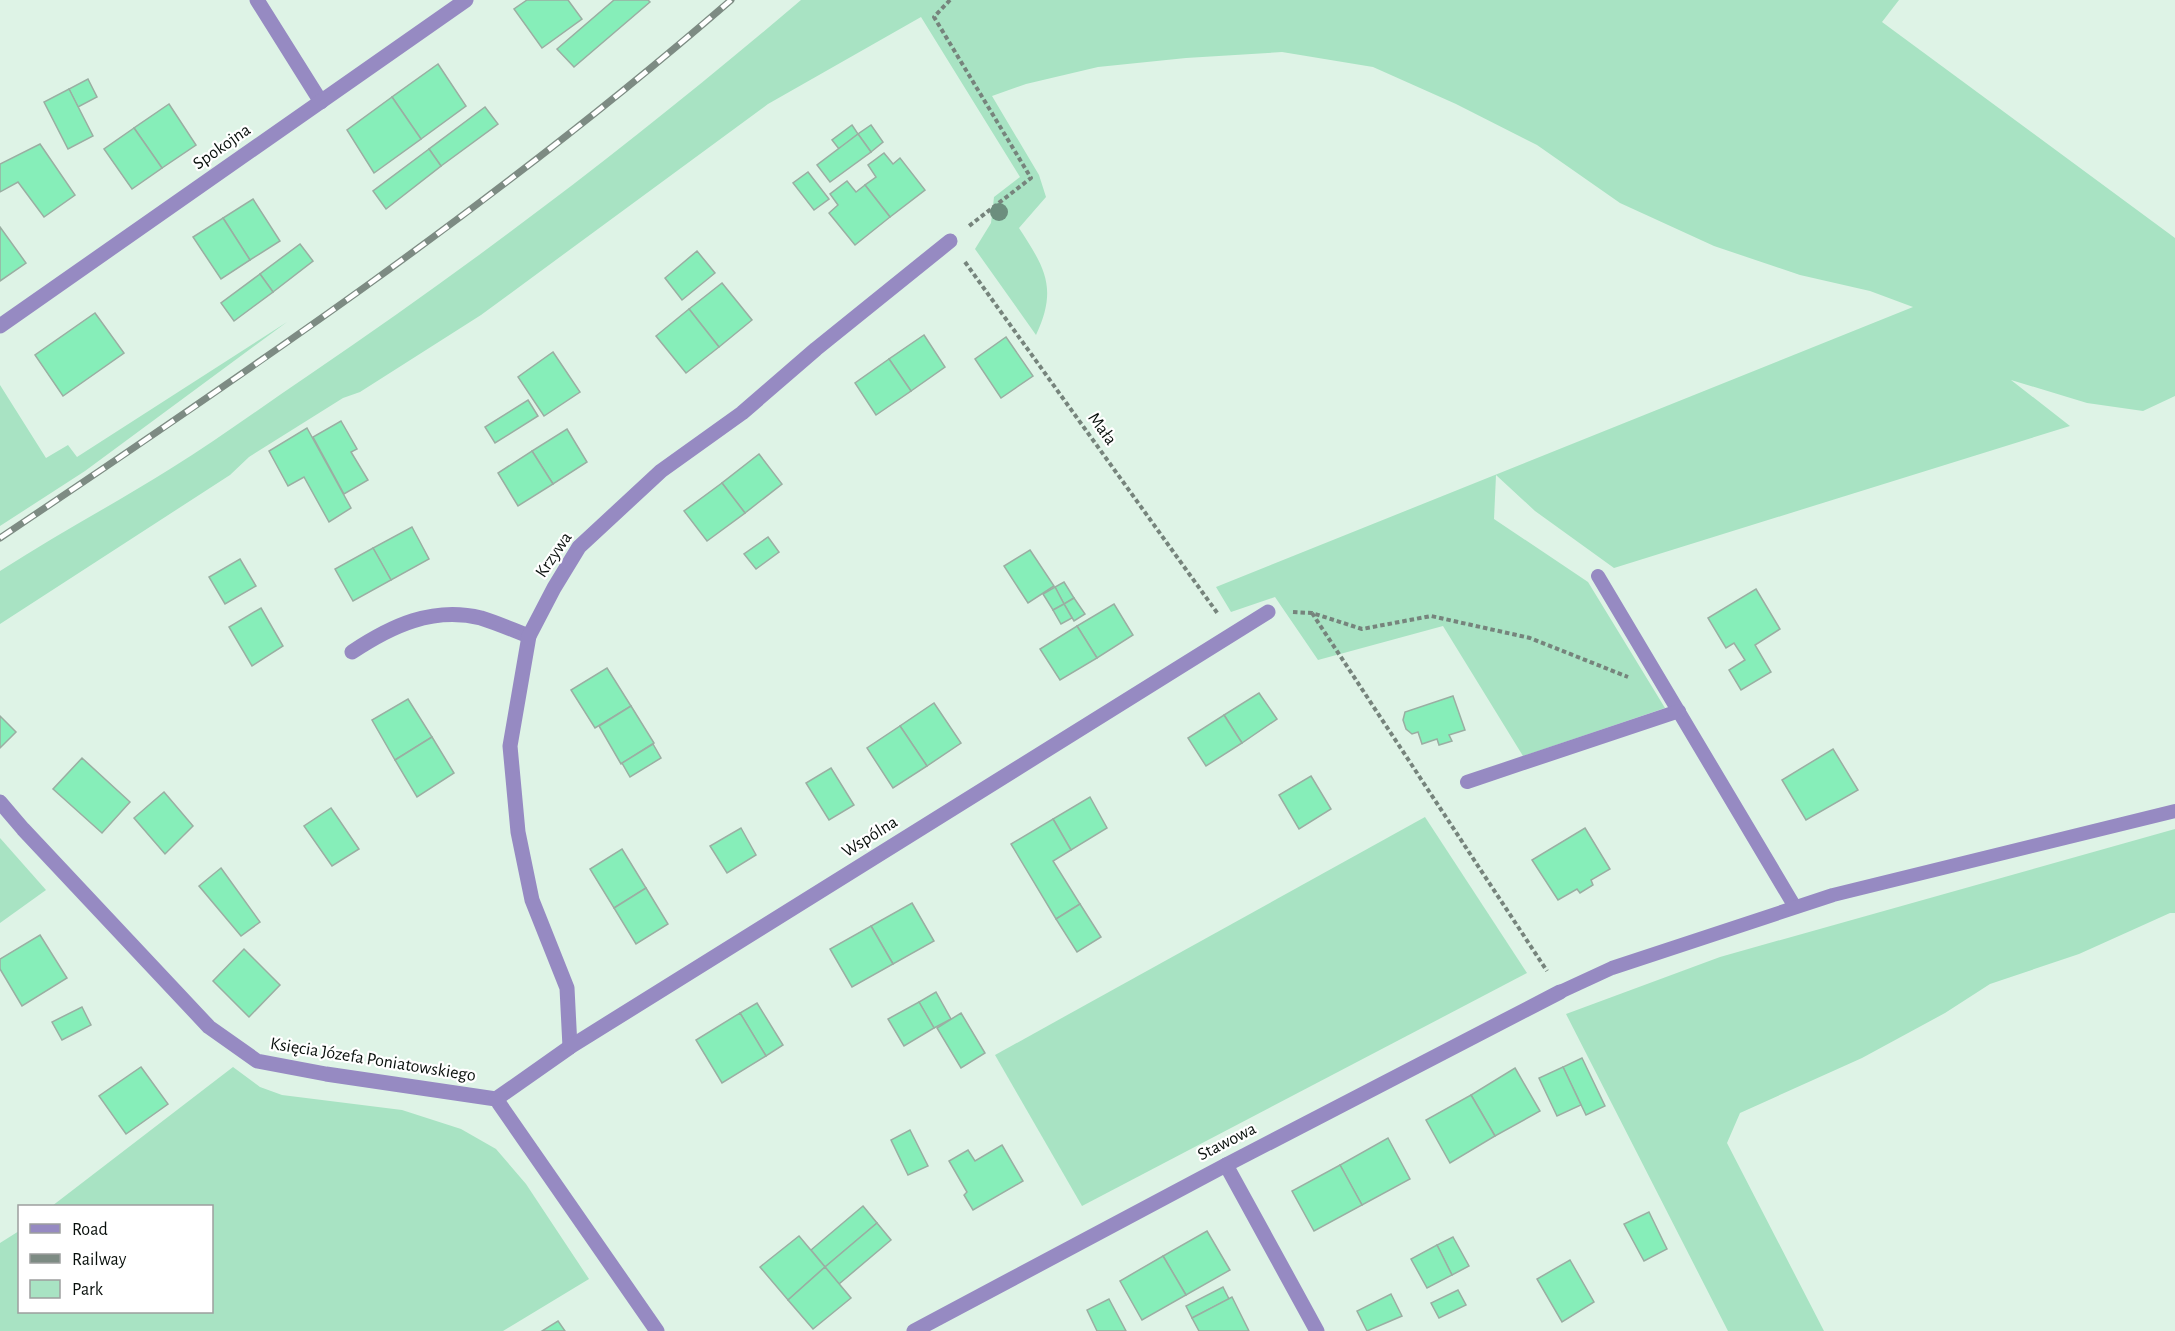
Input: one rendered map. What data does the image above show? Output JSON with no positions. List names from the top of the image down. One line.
{"streets":{"street":["Spokojna","Krzywa","Wspólna","Księcia Józefa Poniatowskiego","Stawowa"],"path":["Mała"]},"crossings":[["Mała","Krzywa"],["Mała","Wspólna"],["Krzywa","Wspólna"],["Wspólna","Księcia Józefa Poniatowskiego"]],"legend":["Road","Railway","Park"]}
